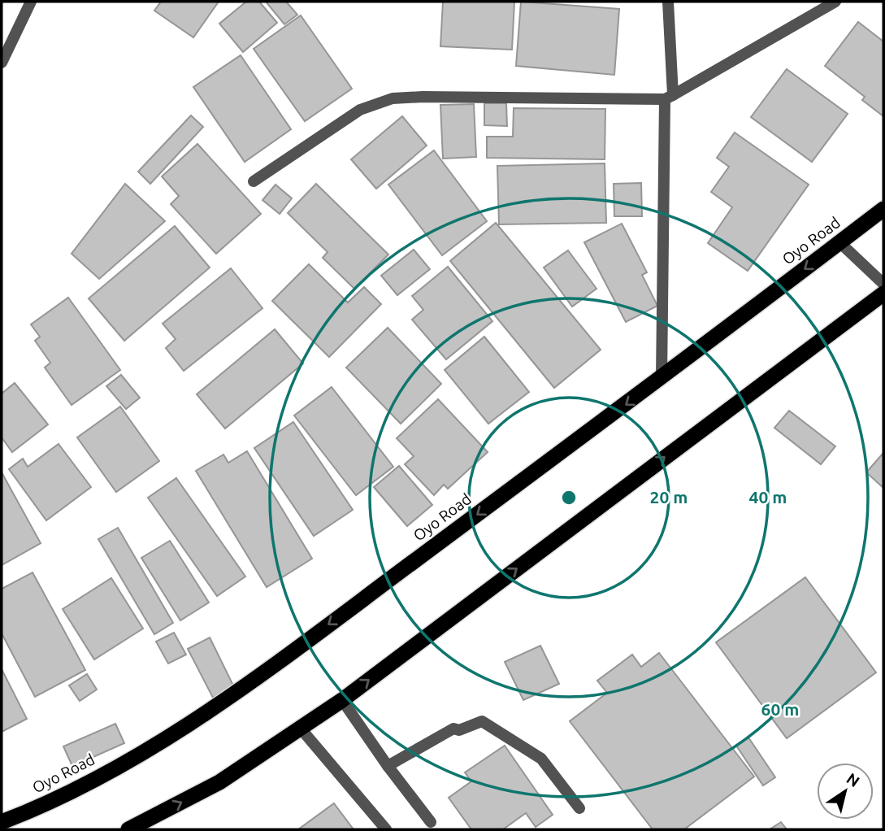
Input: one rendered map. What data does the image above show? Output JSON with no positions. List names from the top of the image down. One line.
{"streets":{"highway":["Oyo Road"]},"north":"top right","rings":["20 m","40 m","60 m"]}
